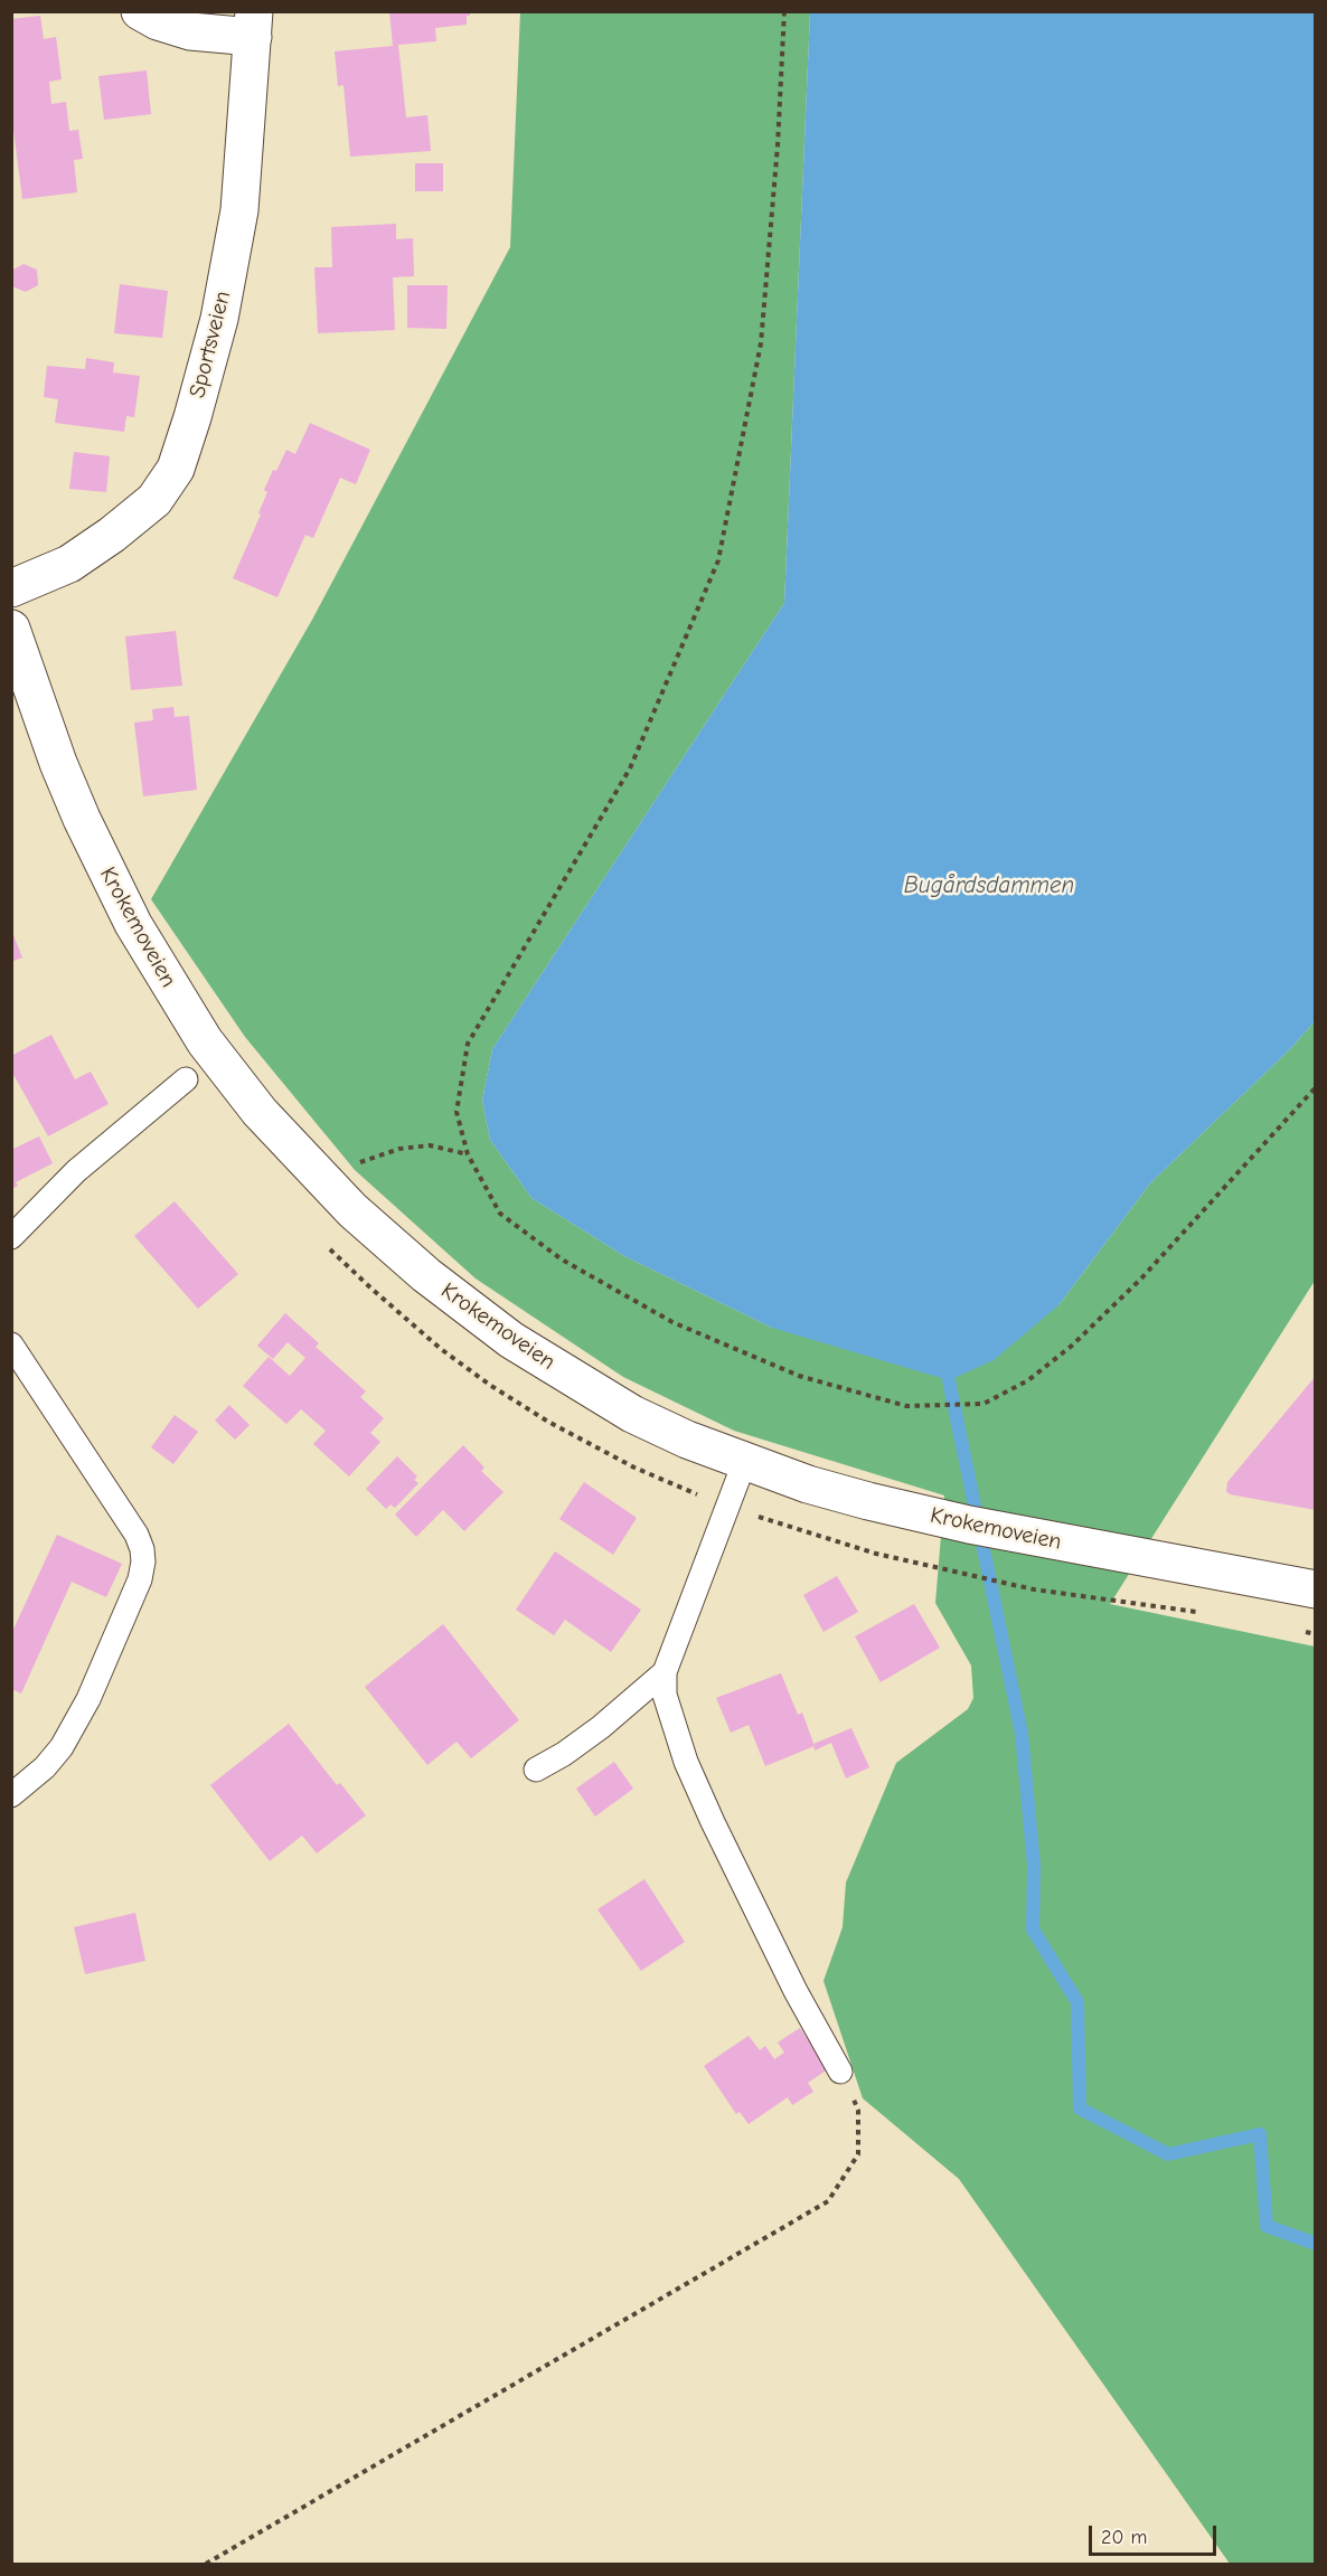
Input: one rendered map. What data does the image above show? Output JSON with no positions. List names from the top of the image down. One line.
{"streets":{"main road":["Sportsveien","Krokemoveien"]},"water":["Bugårdsdammen"],"scale_bar":"20 m"}
